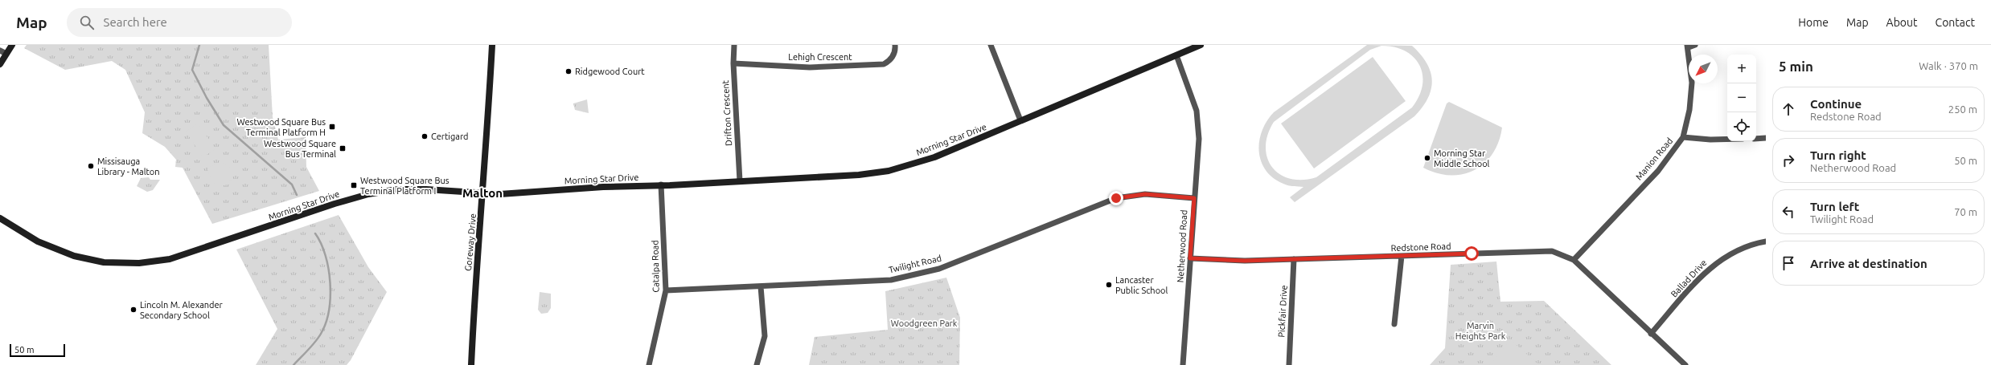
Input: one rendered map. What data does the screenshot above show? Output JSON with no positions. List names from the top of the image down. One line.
{"streets":{"street":["Lehigh Crescent","Drifton Crescent","Morning Star Drive","Manion Road","Goreway Drive","Netherwood Road","Redstone Road","Twilight Road","Catalpa Road","Ballad Drive","Pickfair Drive"]},"crossings":[["Lehigh Crescent","Drifton Crescent"],["Drifton Crescent","Morning Star Drive"],["Morning Star Drive","Goreway Drive"],["Morning Star Drive","Netherwood Road"],["Morning Star Drive","Catalpa Road"],["Manion Road","Redstone Road"],["Netherwood Road","Redstone Road"],["Netherwood Road","Twilight Road"],["Redstone Road","Ballad Drive"],["Redstone Road","Pickfair Drive"],["Twilight Road","Catalpa Road"]],"districts":["Malton"],"parks":["Woodgreen Park","Marvin Heights Park"],"places":{"other":["Ridgewood Court","Certigard","Morning Star Middle School","Missisauga Library - Malton","Lancaster Public School","Lincoln M. Alexander Secondary School"],"transit":["Westwood Square Bus Terminal Platform H","Westwood Square Bus Terminal","Westwood Square Bus Terminal Platform I"]},"scale_bar":"50 m","north":"bottom left","page":{"header":"Map","search":"Search here","nav":["Home","Map","About","Contact"],"heading":["5 min","Walk · 370 m"],"map_buttons":["+","−"],"list":[["Continue","Redstone Road","250 m"],["Turn right","Netherwood Road","50 m"],["Turn left","Twilight Road","70 m"],"Arrive at destination"],"scale":"50 m"}}
